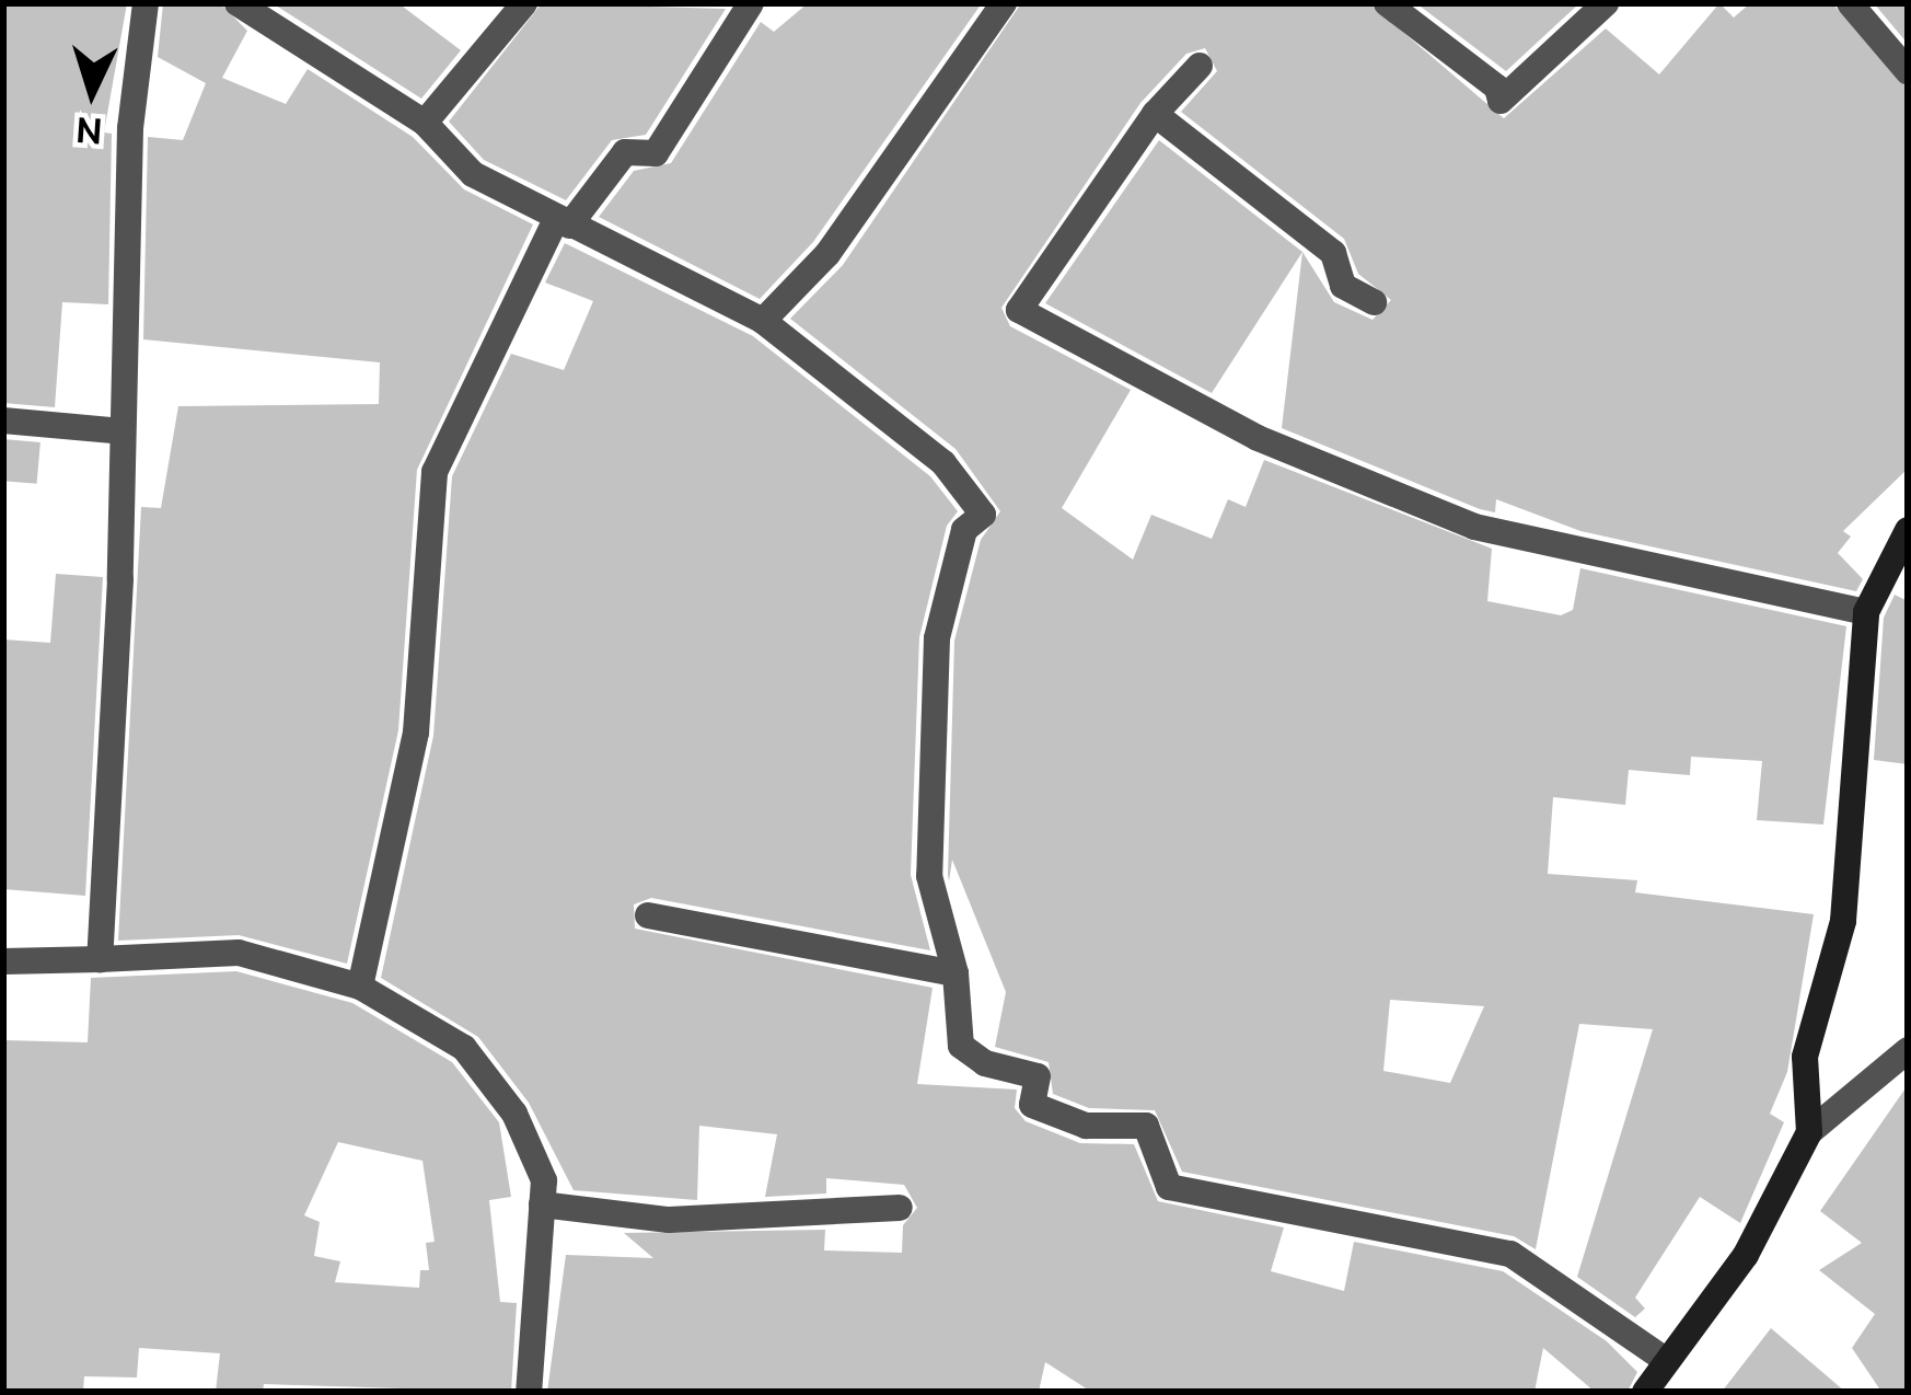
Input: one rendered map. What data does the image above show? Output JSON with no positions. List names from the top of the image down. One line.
{"north":"bottom"}
